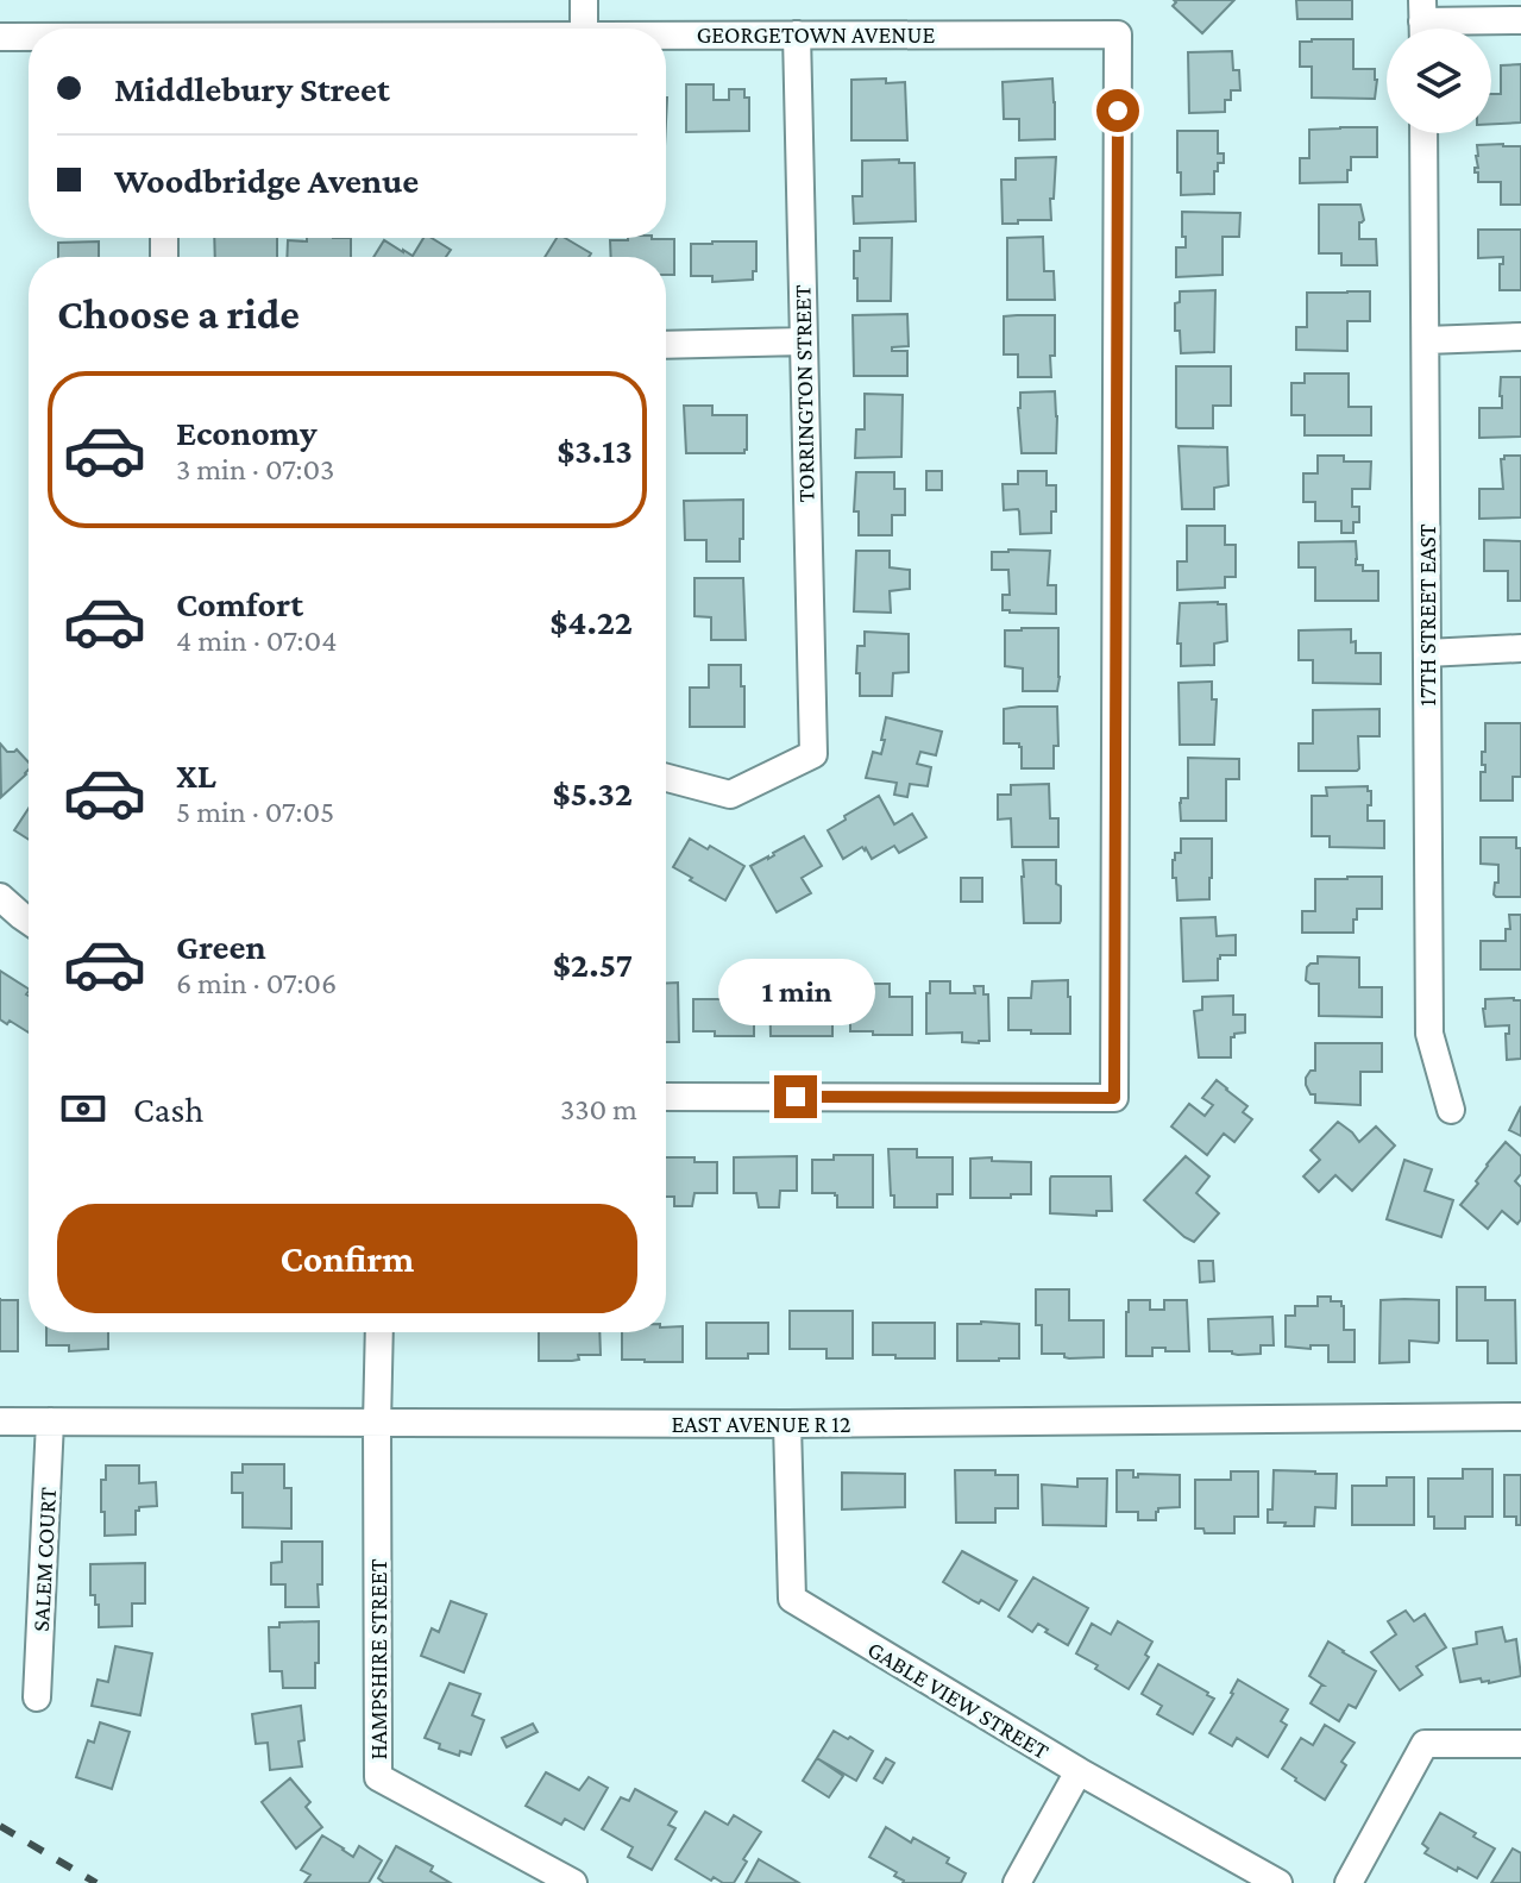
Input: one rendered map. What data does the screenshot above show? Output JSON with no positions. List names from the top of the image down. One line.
{"streets":{"street":["GEORGETOWN AVENUE","TORRINGTON STREET","17TH STREET EAST","EAST AVENUE R 12","SALEM COURT","HAMPSHIRE STREET","GABLE VIEW STREET"]},"crossings":[["GEORGETOWN AVENUE","TORRINGTON STREET"],["EAST AVENUE R 12","SALEM COURT"],["EAST AVENUE R 12","HAMPSHIRE STREET"],["EAST AVENUE R 12","GABLE VIEW STREET"]],"page":{"banner":["Middlebury Street","Woodbridge Avenue"],"heading":"Choose a ride","list":[{"name":"Economy","note":"3 min · 07:03","value":"$3.13"},{"name":"Comfort","note":"4 min · 07:04","value":"$4.22"},{"name":"XL","note":"5 min · 07:05","value":"$5.32"},{"name":"Green","note":"6 min · 07:06","value":"$2.57"}],"bubble":"1 min","pay":["Cash","330 m"],"buttons":"Confirm"}}
